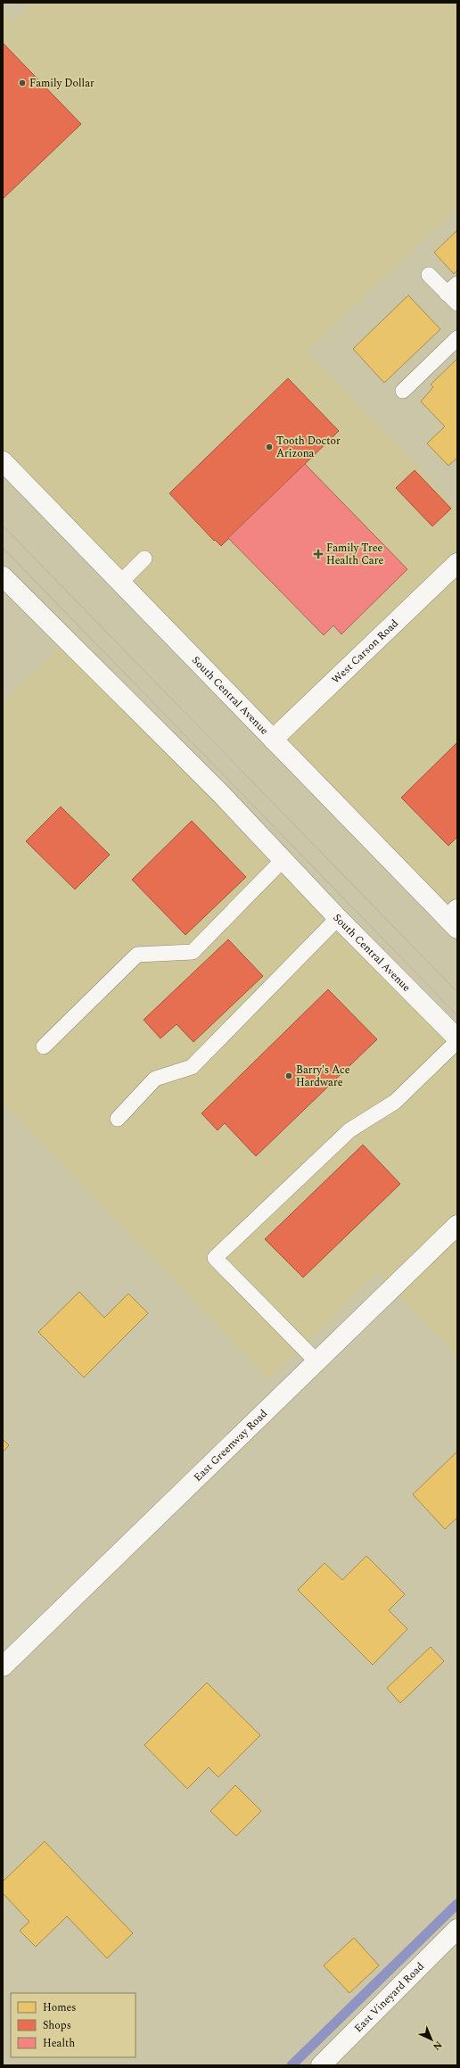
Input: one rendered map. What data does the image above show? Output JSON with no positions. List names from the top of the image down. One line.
{"streets":{"main road":["West Carson Road","South Central Avenue","East Greenway Road","East Vineyard Road"]},"crossings":[["West Carson Road","South Central Avenue"]],"places":{"other":["Family Dollar","Tooth Doctor Arizona","Barry's Ace Hardware"],"health":["Family Tree Health Care"]},"legend":["Homes","Shops","Health"],"north":"bottom right"}
